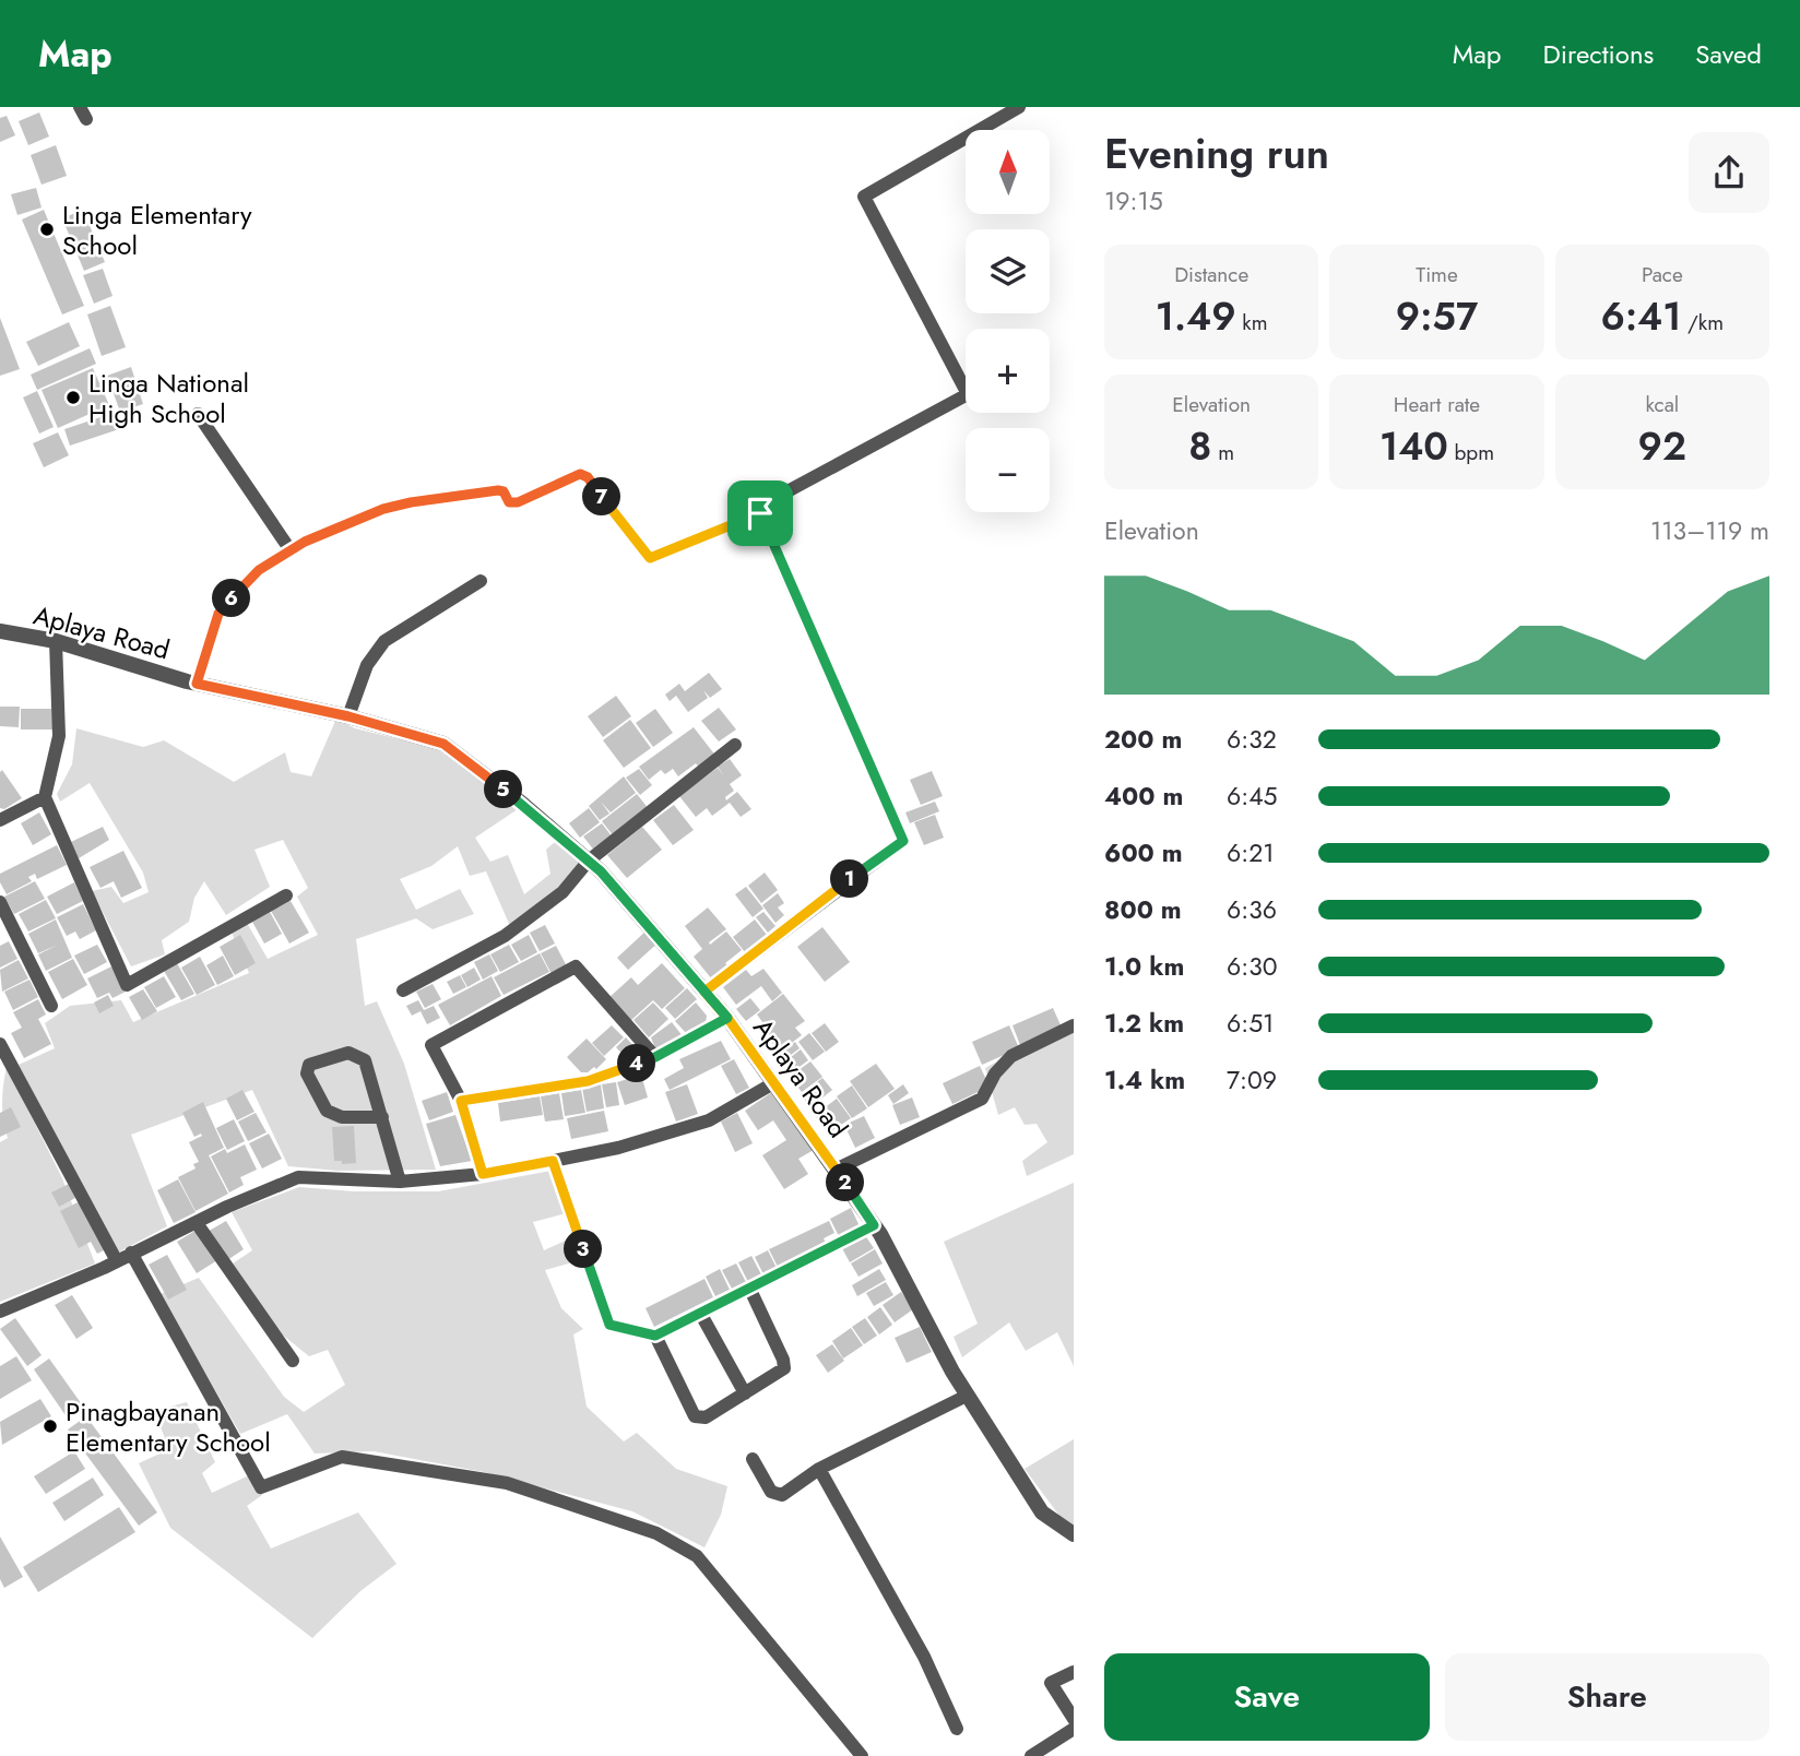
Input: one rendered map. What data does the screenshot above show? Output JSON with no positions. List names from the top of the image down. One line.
{"streets":{"street":["Aplaya Road"]},"places":["Linga Elementary School","Linga National High School","Pinagbayanan Elementary School"],"north":"top","page":{"header":"Map","nav":["Map","Directions","Saved"],"heading":["Evening run","19:15"],"map_buttons":["+","−"],"stats":[["Distance","1.49 km"],["Time","9:57"],["Pace","6:41 /km"],["Elevation","8 m"],["Heart rate","140 bpm"],["kcal","92"]],"pins":["7","6","5","1","4","2","3"],"chart":["Elevation","113–119 m"],"list":[{"name":"200 m","note":"6:32"},{"name":"400 m","note":"6:45"},{"name":"600 m","note":"6:21"},{"name":"800 m","note":"6:36"},{"name":"1.0 km","note":"6:30"},{"name":"1.2 km","note":"6:51"},{"name":"1.4 km","note":"7:09"}],"buttons":["Save","Share"]}}
